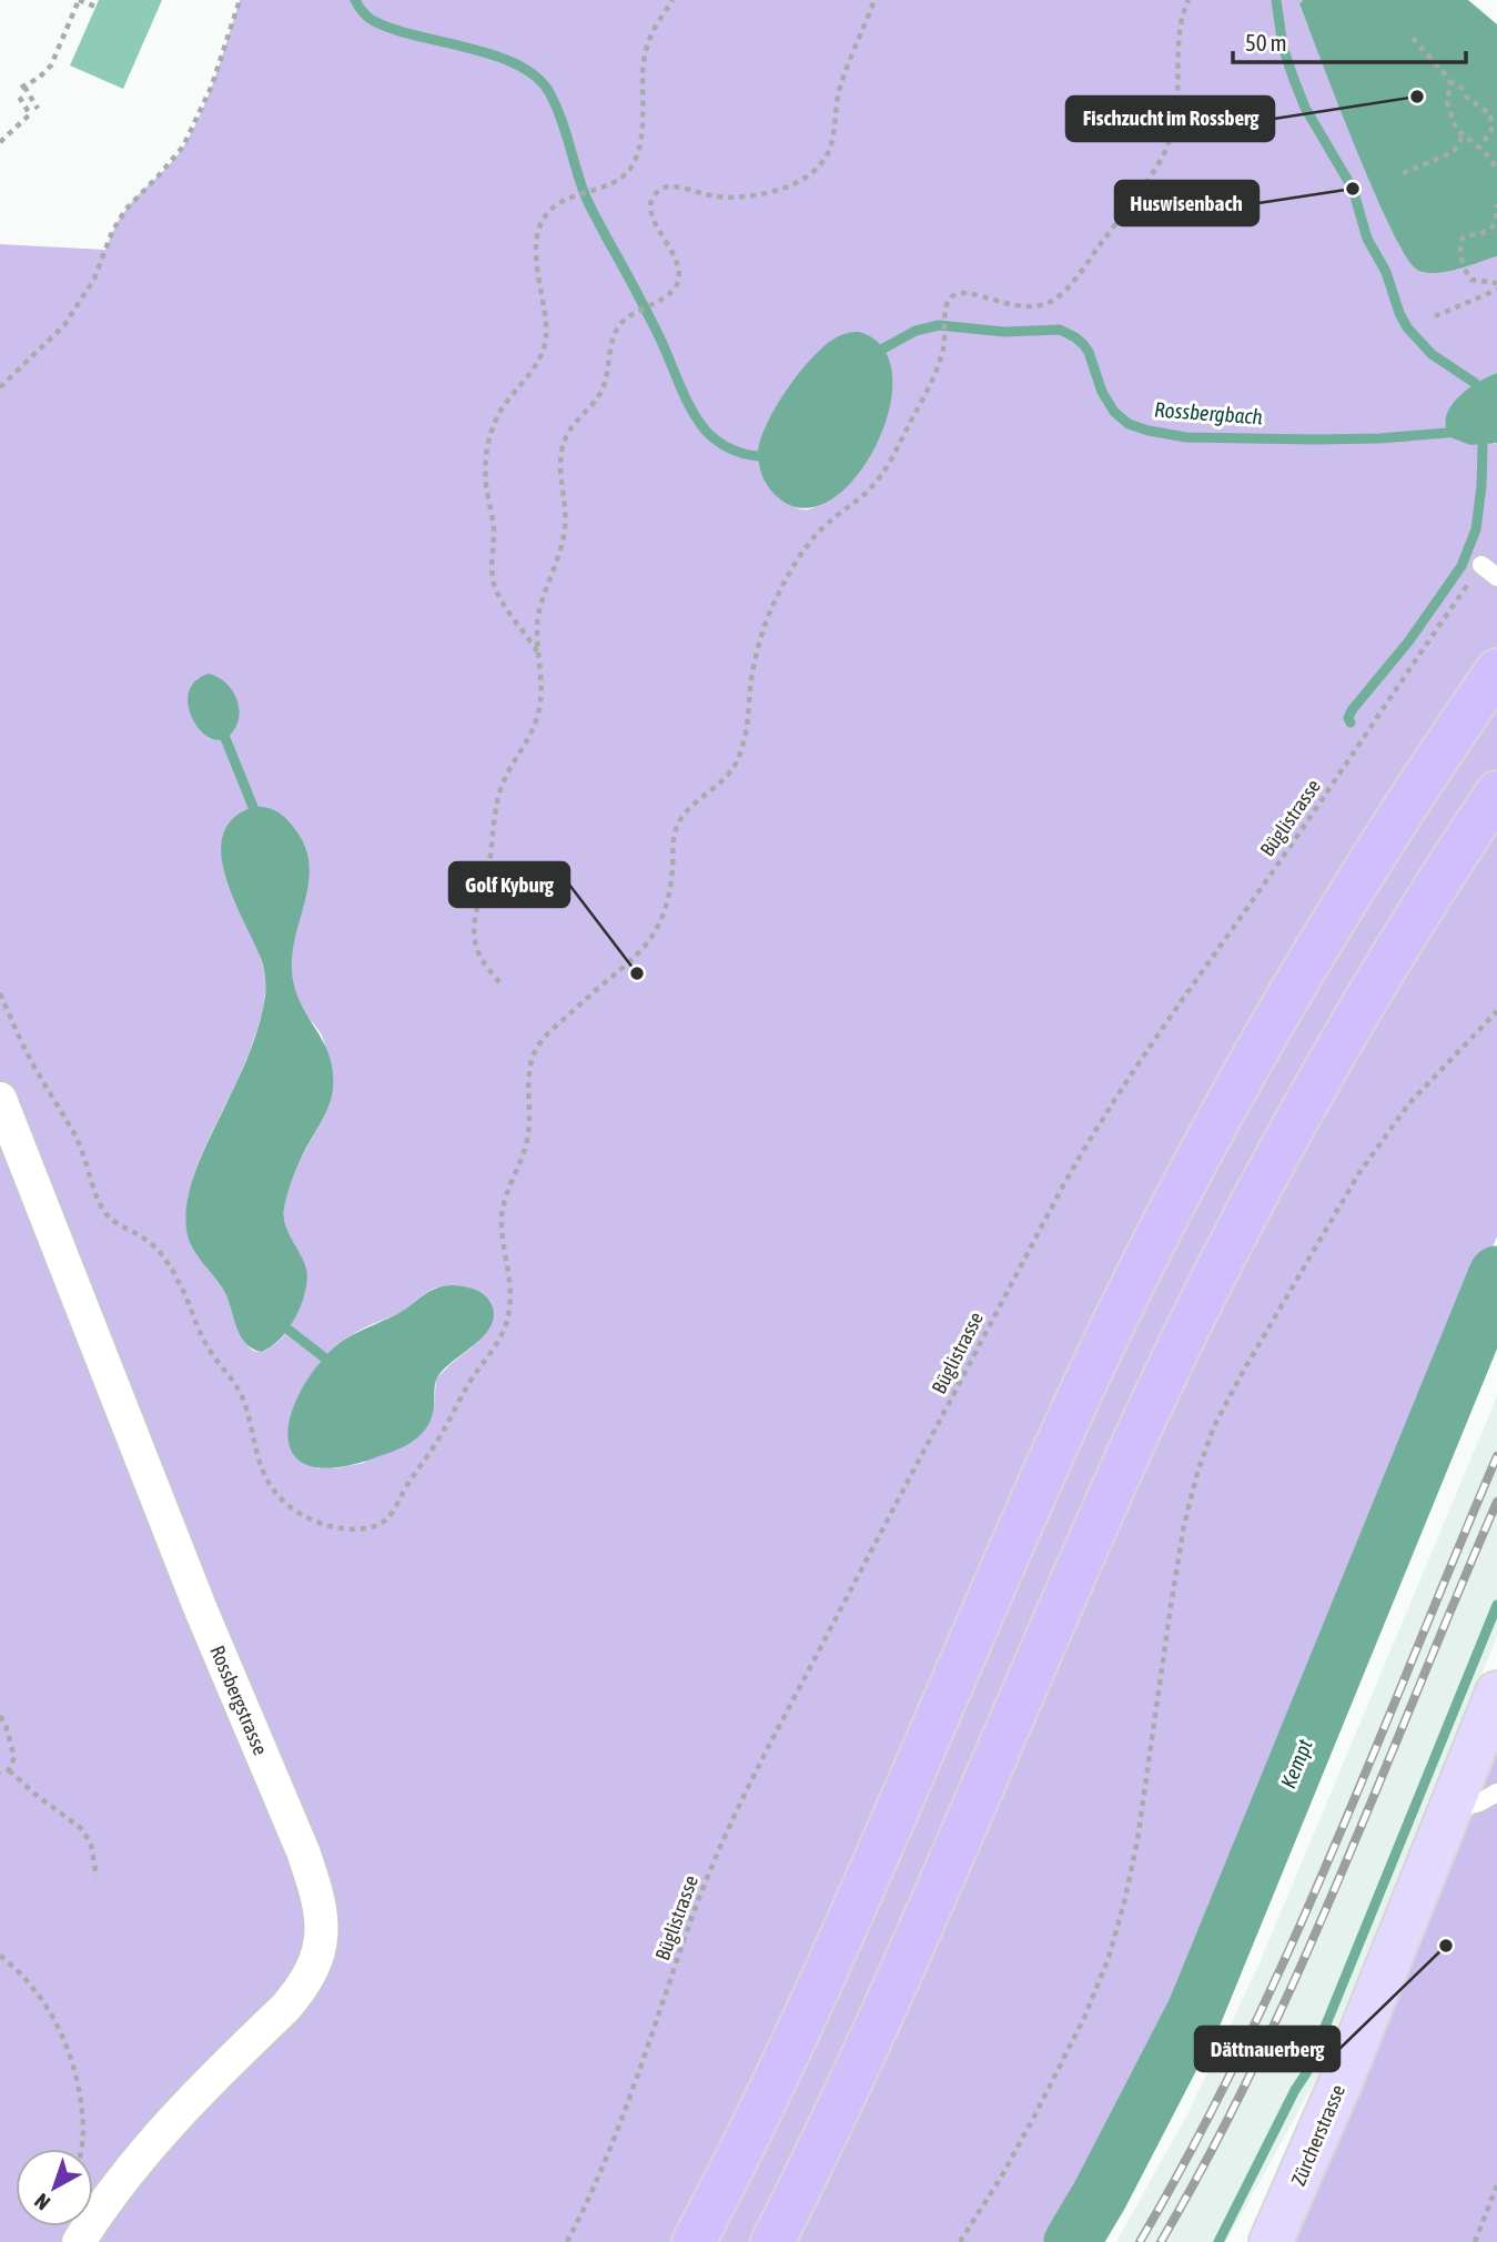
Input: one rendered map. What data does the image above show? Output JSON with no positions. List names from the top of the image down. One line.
{"streets":{"main road":["Zürcherstrasse"],"street":["Rossbergstrasse"],"path":["Büglistrasse"]},"water":["Rossbergbach","Kempt"],"places":["Fischzucht im Rossberg","Huswisenbach","Golf Kyburg","Dättnauerberg"],"scale_bar":"50 m","north":"bottom left"}
